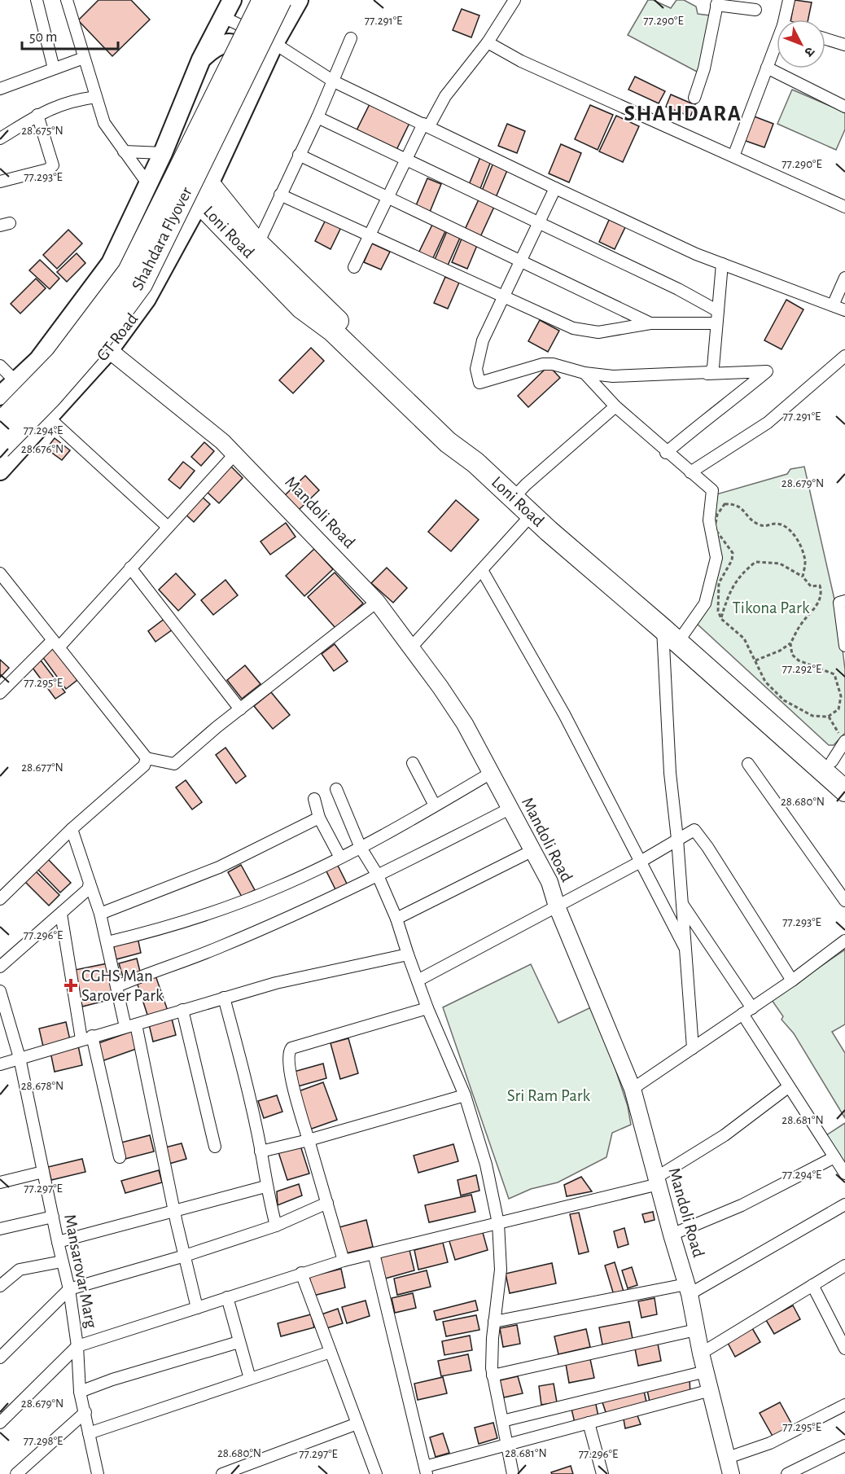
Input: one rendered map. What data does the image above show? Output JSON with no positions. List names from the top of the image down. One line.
{"streets":{"highway":["Loni Road","Shahdara Flyover"],"main road":["GT Road"],"street":["Mandoli Road","Mansarovar Marg"]},"crossings":[["Loni Road","GT Road"],["GT Road","Mandoli Road"]],"districts":["SHAHDARA"],"parks":["Tikona Park","Sri Ram Park"],"places":{"health":["CGHS Man Sarover Park"]},"scale_bar":"50 m","north":"bottom right","coordinates":["77.291°E","77.290°E","28.675°N","77.293°E","77.294°E","28.676°N","28.679°N","77.292°E","77.295°E","28.677°N","28.680°N","77.296°E","28.678°N","28.681°N","77.297°E","77.298°E"]}
